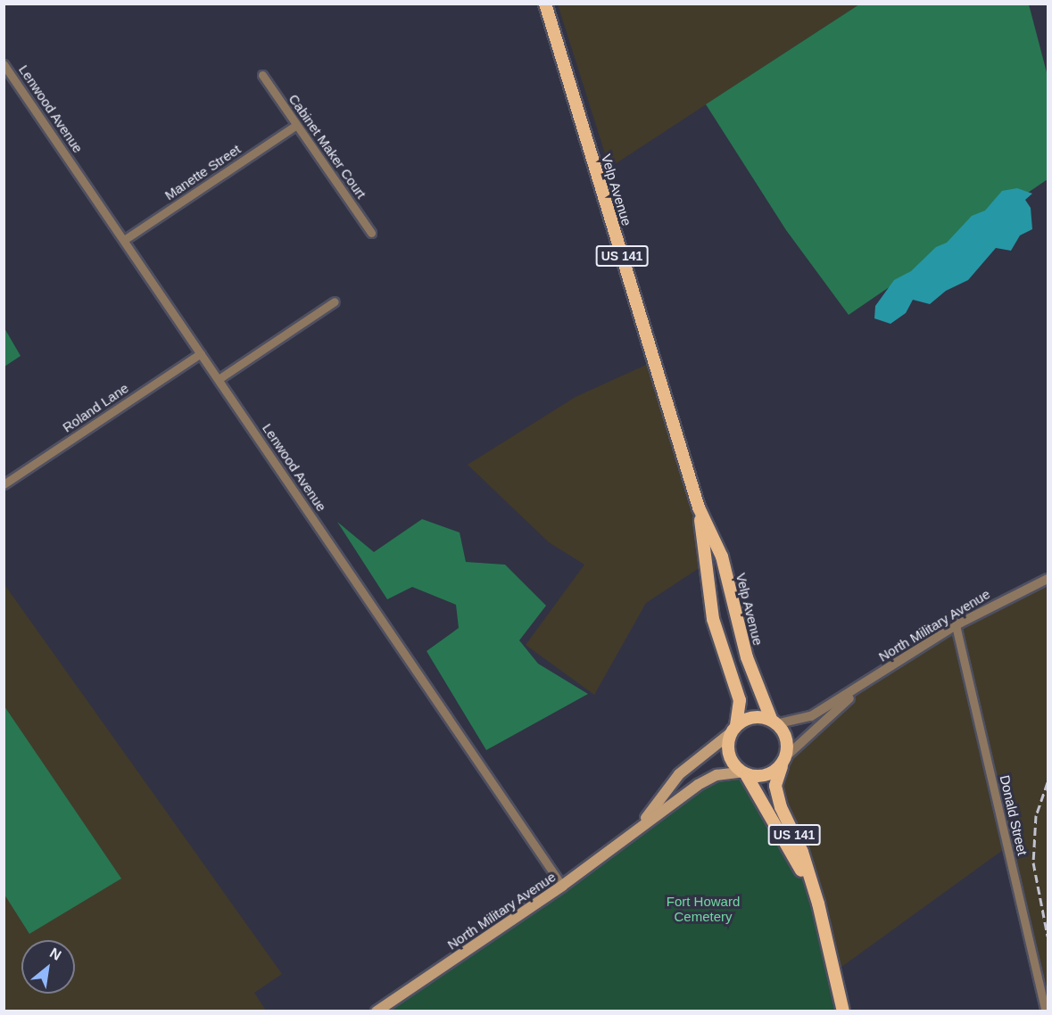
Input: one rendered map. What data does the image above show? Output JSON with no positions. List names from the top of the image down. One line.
{"streets":{"main road":["Velp Avenue","US 141","North Military Avenue"],"street":["Lenwood Avenue","Cabinet Maker Court","Manette Street","Roland Lane","Donald Street"]},"crossings":[["Lenwood Avenue","Manette Street"],["Lenwood Avenue","Roland Lane"],["Lenwood Avenue","North Military Avenue"],["Cabinet Maker Court","Manette Street"],["Velp Avenue","US 141"],["Velp Avenue","North Military Avenue"],["US 141","North Military Avenue"],["North Military Avenue","Donald Street"]],"parks":["Fort Howard Cemetery"],"north":"top right"}
